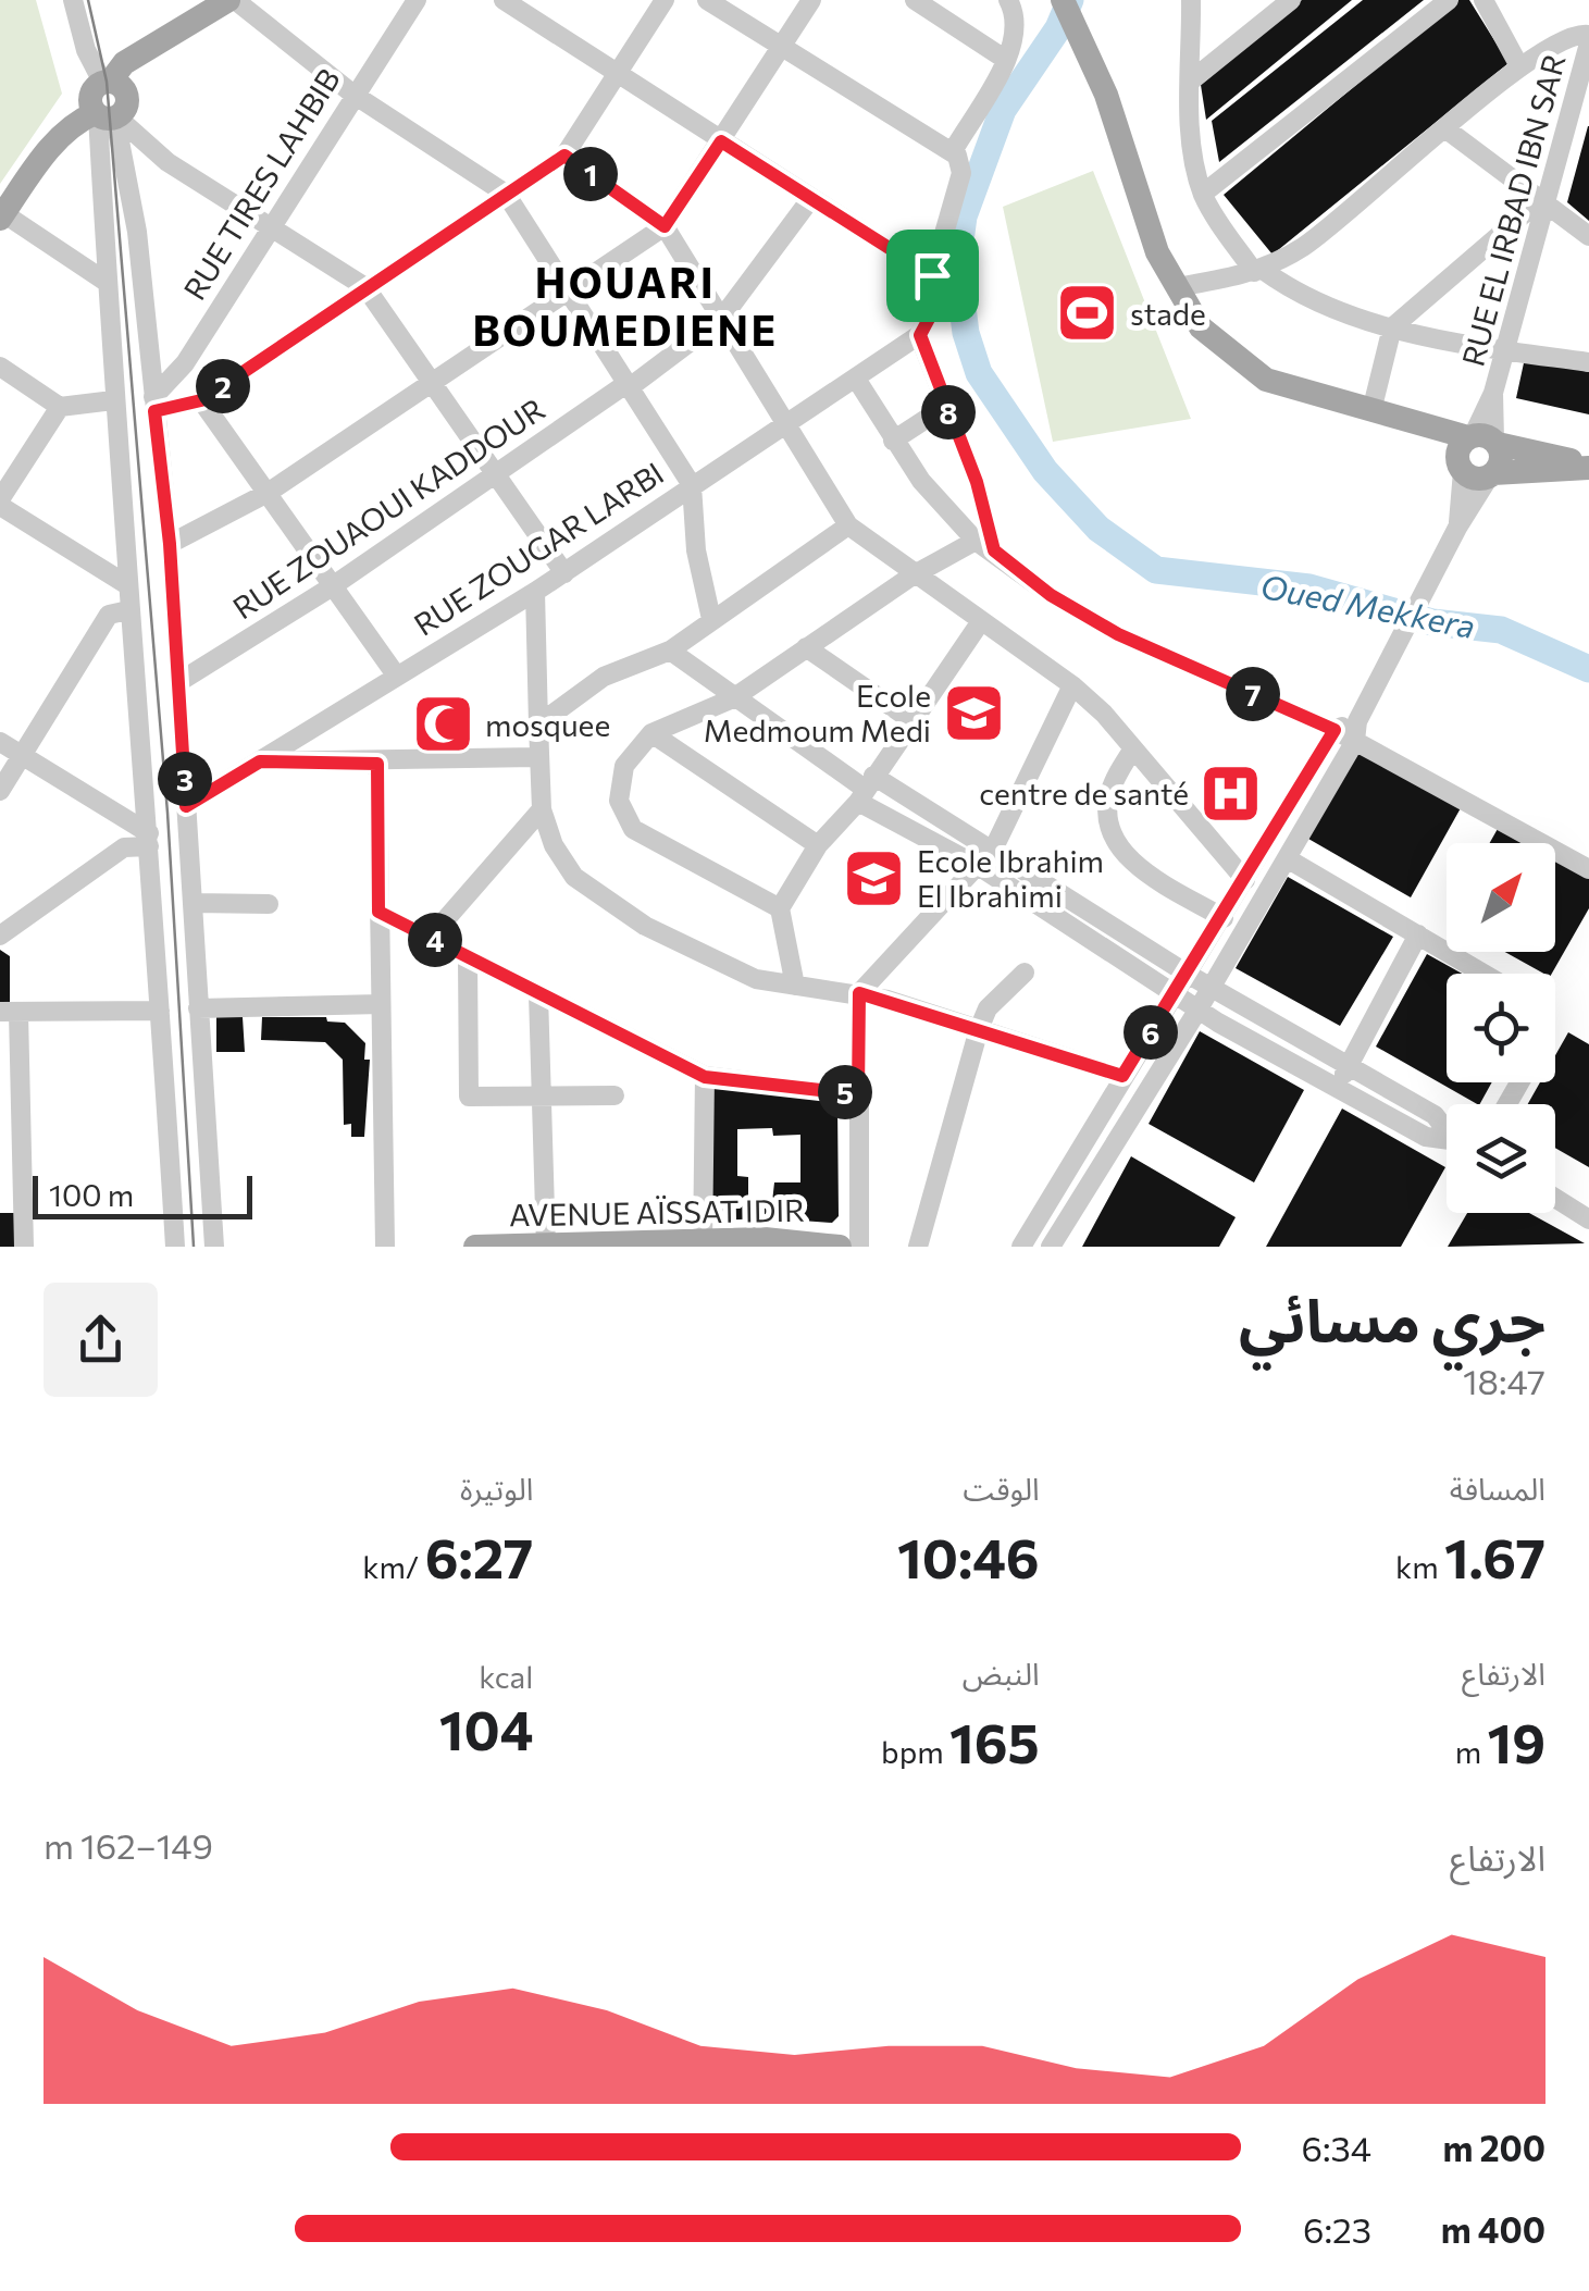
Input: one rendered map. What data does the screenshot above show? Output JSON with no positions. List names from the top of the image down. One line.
{"streets":{"main road":["AVENUE AÏSSAT IDIR"],"street":["RUE TIRES LAHBIB","RUE EL IRBAD IBN SAR","RUE ZOUAOUI KADDOUR","RUE ZOUGAR LARBI"]},"districts":["HOUARI BOUMEDIENE"],"water":["Oued Mekkera"],"places":{"sports":["stade"],"school or university":["Ecole Medmoum Medi","Ecole Ibrahim El Ibrahimi"],"mosque":["mosquee"],"hospital":["centre de santé"]},"scale_bar":"100 m","north":"top right","page":{"pins":["1","2","8","7","3","4","6","5"],"scale":"100 m","heading":["جري مسائي","18:47"],"stats":[["المسافة","1.67 km"],["الوقت","10:46"],["الوتيرة","6:27 /km"],["الارتفاع","19 m"],["النبض","165 bpm"],["kcal","104"]],"chart":["الارتفاع","149–162 m"],"list":[{"name":"200 m","note":"6:34"},{"name":"400 m","note":"6:23"}]}}
